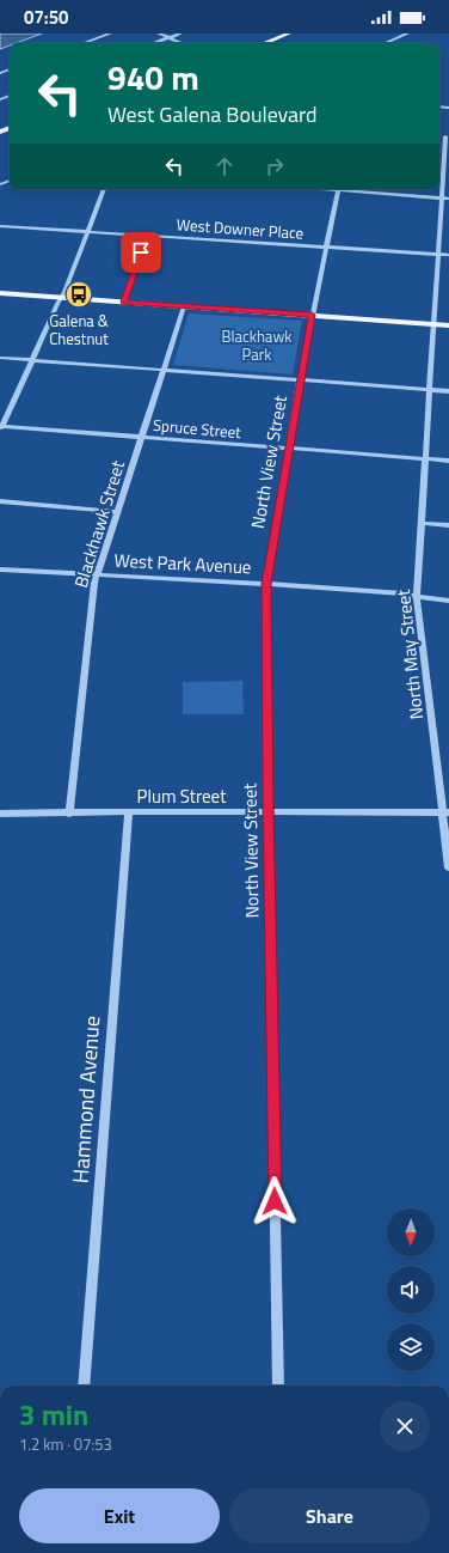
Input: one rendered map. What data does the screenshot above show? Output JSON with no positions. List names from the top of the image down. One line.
{"streets":{"street":["West Downer Place","Spruce Street","North View Street","Blackhawk Street","West Park Avenue","North May Street","Plum Street","Hammond Avenue"]},"crossings":[["West Downer Place","North View Street"],["West Downer Place","North May Street"],["Spruce Street","North View Street"],["Spruce Street","Blackhawk Street"],["Spruce Street","North May Street"],["North View Street","West Park Avenue"],["North View Street","Plum Street"],["Blackhawk Street","West Park Avenue"],["Blackhawk Street","Plum Street"],["West Park Avenue","North May Street"],["North May Street","Plum Street"],["Plum Street","Hammond Avenue"]],"parks":["Blackhawk Park"],"places":{"bus stop":["Galena & Chestnut"]},"north":"bottom","page":{"status":"07:50","turn":["940 m","West Galena Boulevard"],"heading":["3 min","1.2 km · 07:53"],"buttons":["Exit","Share"]}}
